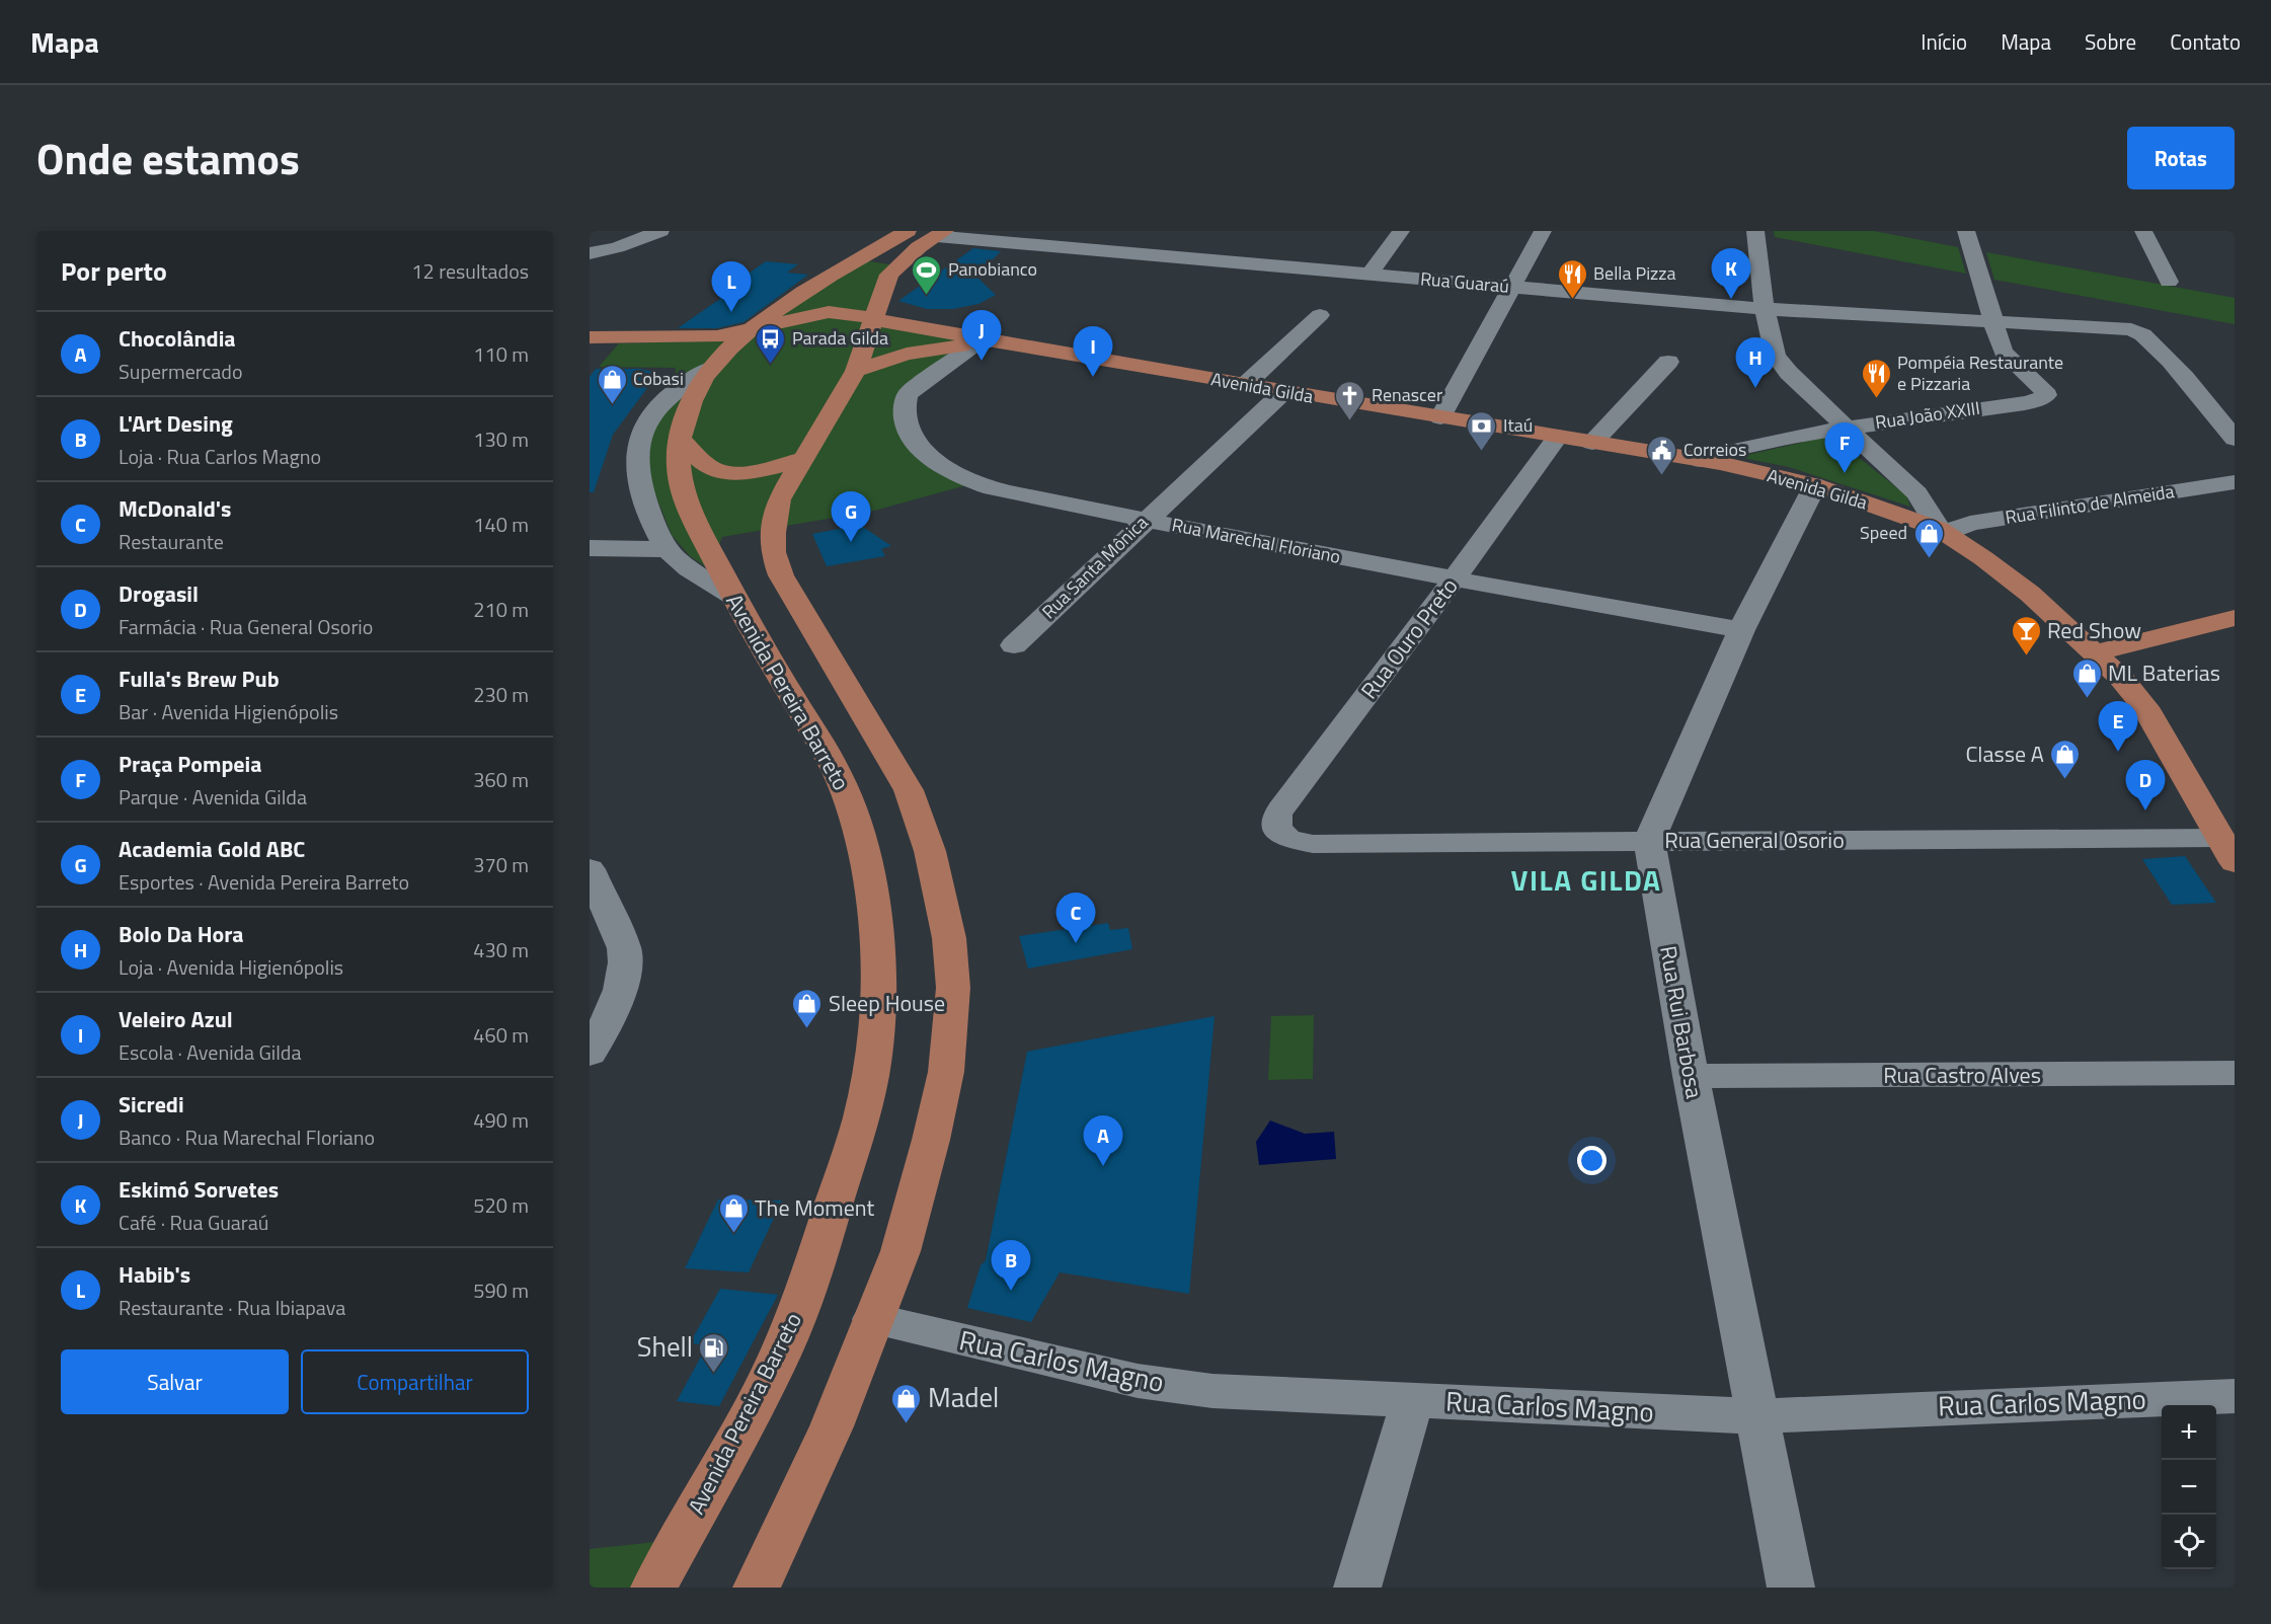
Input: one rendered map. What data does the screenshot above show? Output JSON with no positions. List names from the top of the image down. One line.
{"streets":{"main road":["Avenida Gilda","Avenida Pereira Barreto"],"street":["Rua Guaraú","Rua João XXIII","Rua Filinto de Almeida","Rua Marechal Floriano","Rua Santa Mônica","Rua Ouro Preto","Rua General Osorio","Rua Rui Barbosa","Rua Castro Alves","Rua Carlos Magno"]},"crossings":[["Rua Guaraú","Rua João XXIII"],["Avenida Gilda","Rua João XXIII"],["Avenida Gilda","Rua Filinto de Almeida"],["Avenida Gilda","Rua Santa Mônica"],["Avenida Gilda","Rua Ouro Preto"],["Avenida Gilda","Avenida Pereira Barreto"],["Avenida Gilda","Rua General Osorio"],["Rua Marechal Floriano","Rua Santa Mônica"],["Rua Marechal Floriano","Rua Ouro Preto"],["Rua Ouro Preto","Rua General Osorio"],["Rua General Osorio","Rua Rui Barbosa"],["Rua Rui Barbosa","Rua Castro Alves"],["Rua Rui Barbosa","Rua Carlos Magno"]],"districts":["VILA GILDA"],"places":{"sports":["Panobianco"],"restaurant":["Bella Pizza","Pompéia Restaurante e Pizzaria"],"bus stop":["Parada Gilda"],"shop":["Cobasi","Speed","ML Baterias","Classe A","Sleep House","The Moment","Madel"],"church":["Renascer"],"bank":["Itaú"],"public building":["Correios"],"bar":["Red Show"],"fuel station":["Shell"]},"page":{"header":"Mapa","nav":["Início","Mapa","Sobre","Contato"],"title":"Onde estamos","buttons":["Rotas",["Salvar","Compartilhar"]],"heading":["Por perto","12 resultados"],"pins":["K","L","J","I","H","F","G","E","D","C","A","B"],"list":[{"mark":"A","name":"Chocolândia","note":"Supermercado","value":"110 m"},{"mark":"B","name":"L'Art Desing","note":"Loja · Rua Carlos Magno","value":"130 m"},{"mark":"C","name":"McDonald's","note":"Restaurante","value":"140 m"},{"mark":"D","name":"Drogasil","note":"Farmácia · Rua General Osorio","value":"210 m"},{"mark":"E","name":"Fulla's Brew Pub","note":"Bar · Avenida Higienópolis","value":"230 m"},{"mark":"F","name":"Praça Pompeia","note":"Parque · Avenida Gilda","value":"360 m"},{"mark":"G","name":"Academia Gold ABC","note":"Esportes · Avenida Pereira Barreto","value":"370 m"},{"mark":"H","name":"Bolo Da Hora","note":"Loja · Avenida Higienópolis","value":"430 m"},{"mark":"I","name":"Veleiro Azul","note":"Escola · Avenida Gilda","value":"460 m"},{"mark":"J","name":"Sicredi","note":"Banco · Rua Marechal Floriano","value":"490 m"},{"mark":"K","name":"Eskimó Sorvetes","note":"Café · Rua Guaraú","value":"520 m"},{"mark":"L","name":"Habib's","note":"Restaurante · Rua Ibiapava","value":"590 m"}],"map_buttons":["+","−"]}}
